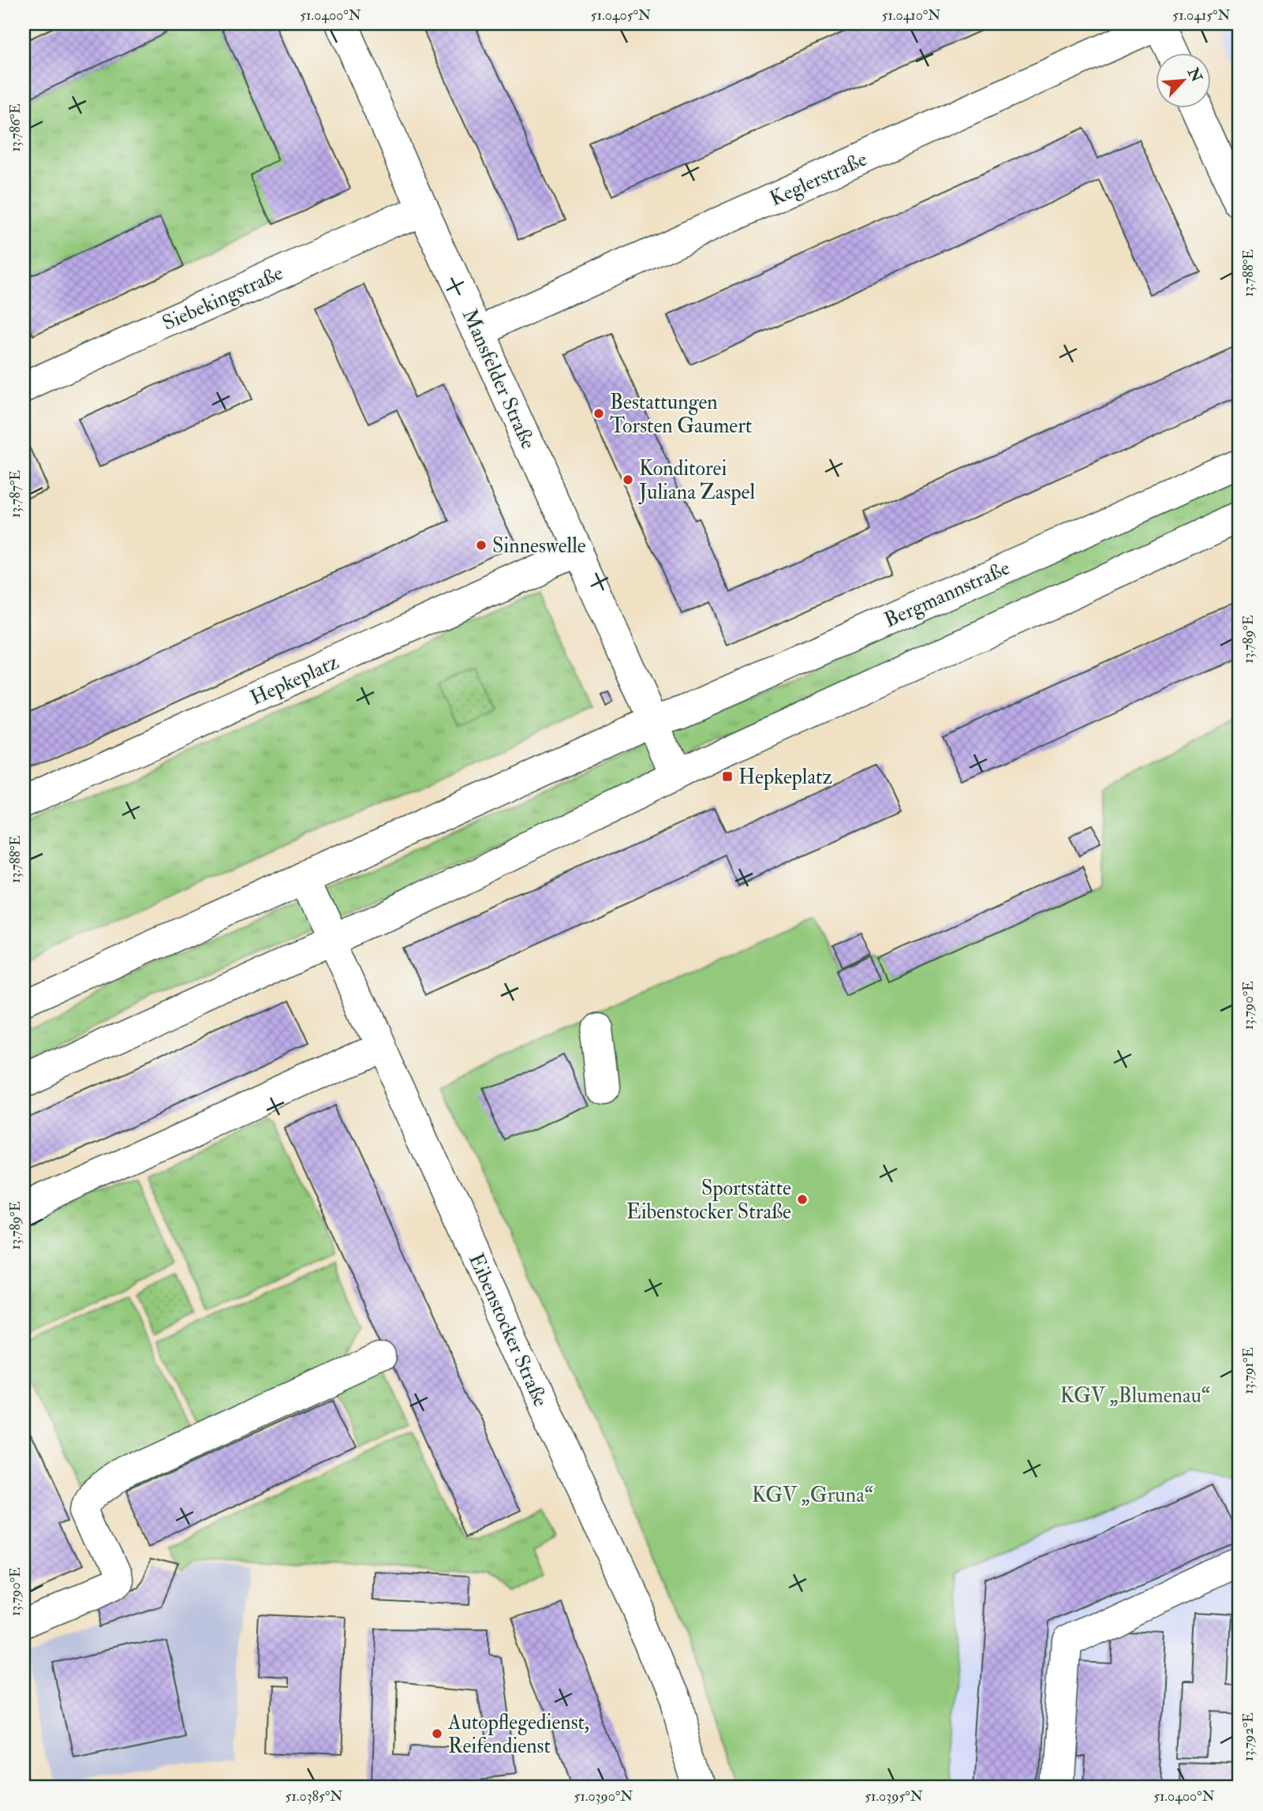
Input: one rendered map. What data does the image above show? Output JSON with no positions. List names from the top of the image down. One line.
{"streets":{"street":["Keglerstraße","Siebekingstraße","Mansfelder Straße","Bergmannstraße","Hepkeplatz","Eibenstocker Straße"]},"crossings":[["Keglerstraße","Mansfelder Straße"],["Siebekingstraße","Mansfelder Straße"],["Mansfelder Straße","Hepkeplatz"]],"parks":["KGV „Blumenau“","KGV „Gruna“"],"places":{"other":["Bestattungen Torsten Gaumert","Konditorei Juliana Zaspel","Sinneswelle","Sportstätte Eibenstocker Straße","Autopflegedienst, Reifendienst"],"transit":["Hepkeplatz"]},"north":"top right","coordinates":["51.0400°N","51.0405°N","51.0410°N","51.0415°N","13.786°E","13.788°E","13.787°E","13.789°E","13.790°E","13.791°E","13.792°E","51.0385°N","51.0390°N","51.0395°N"]}
